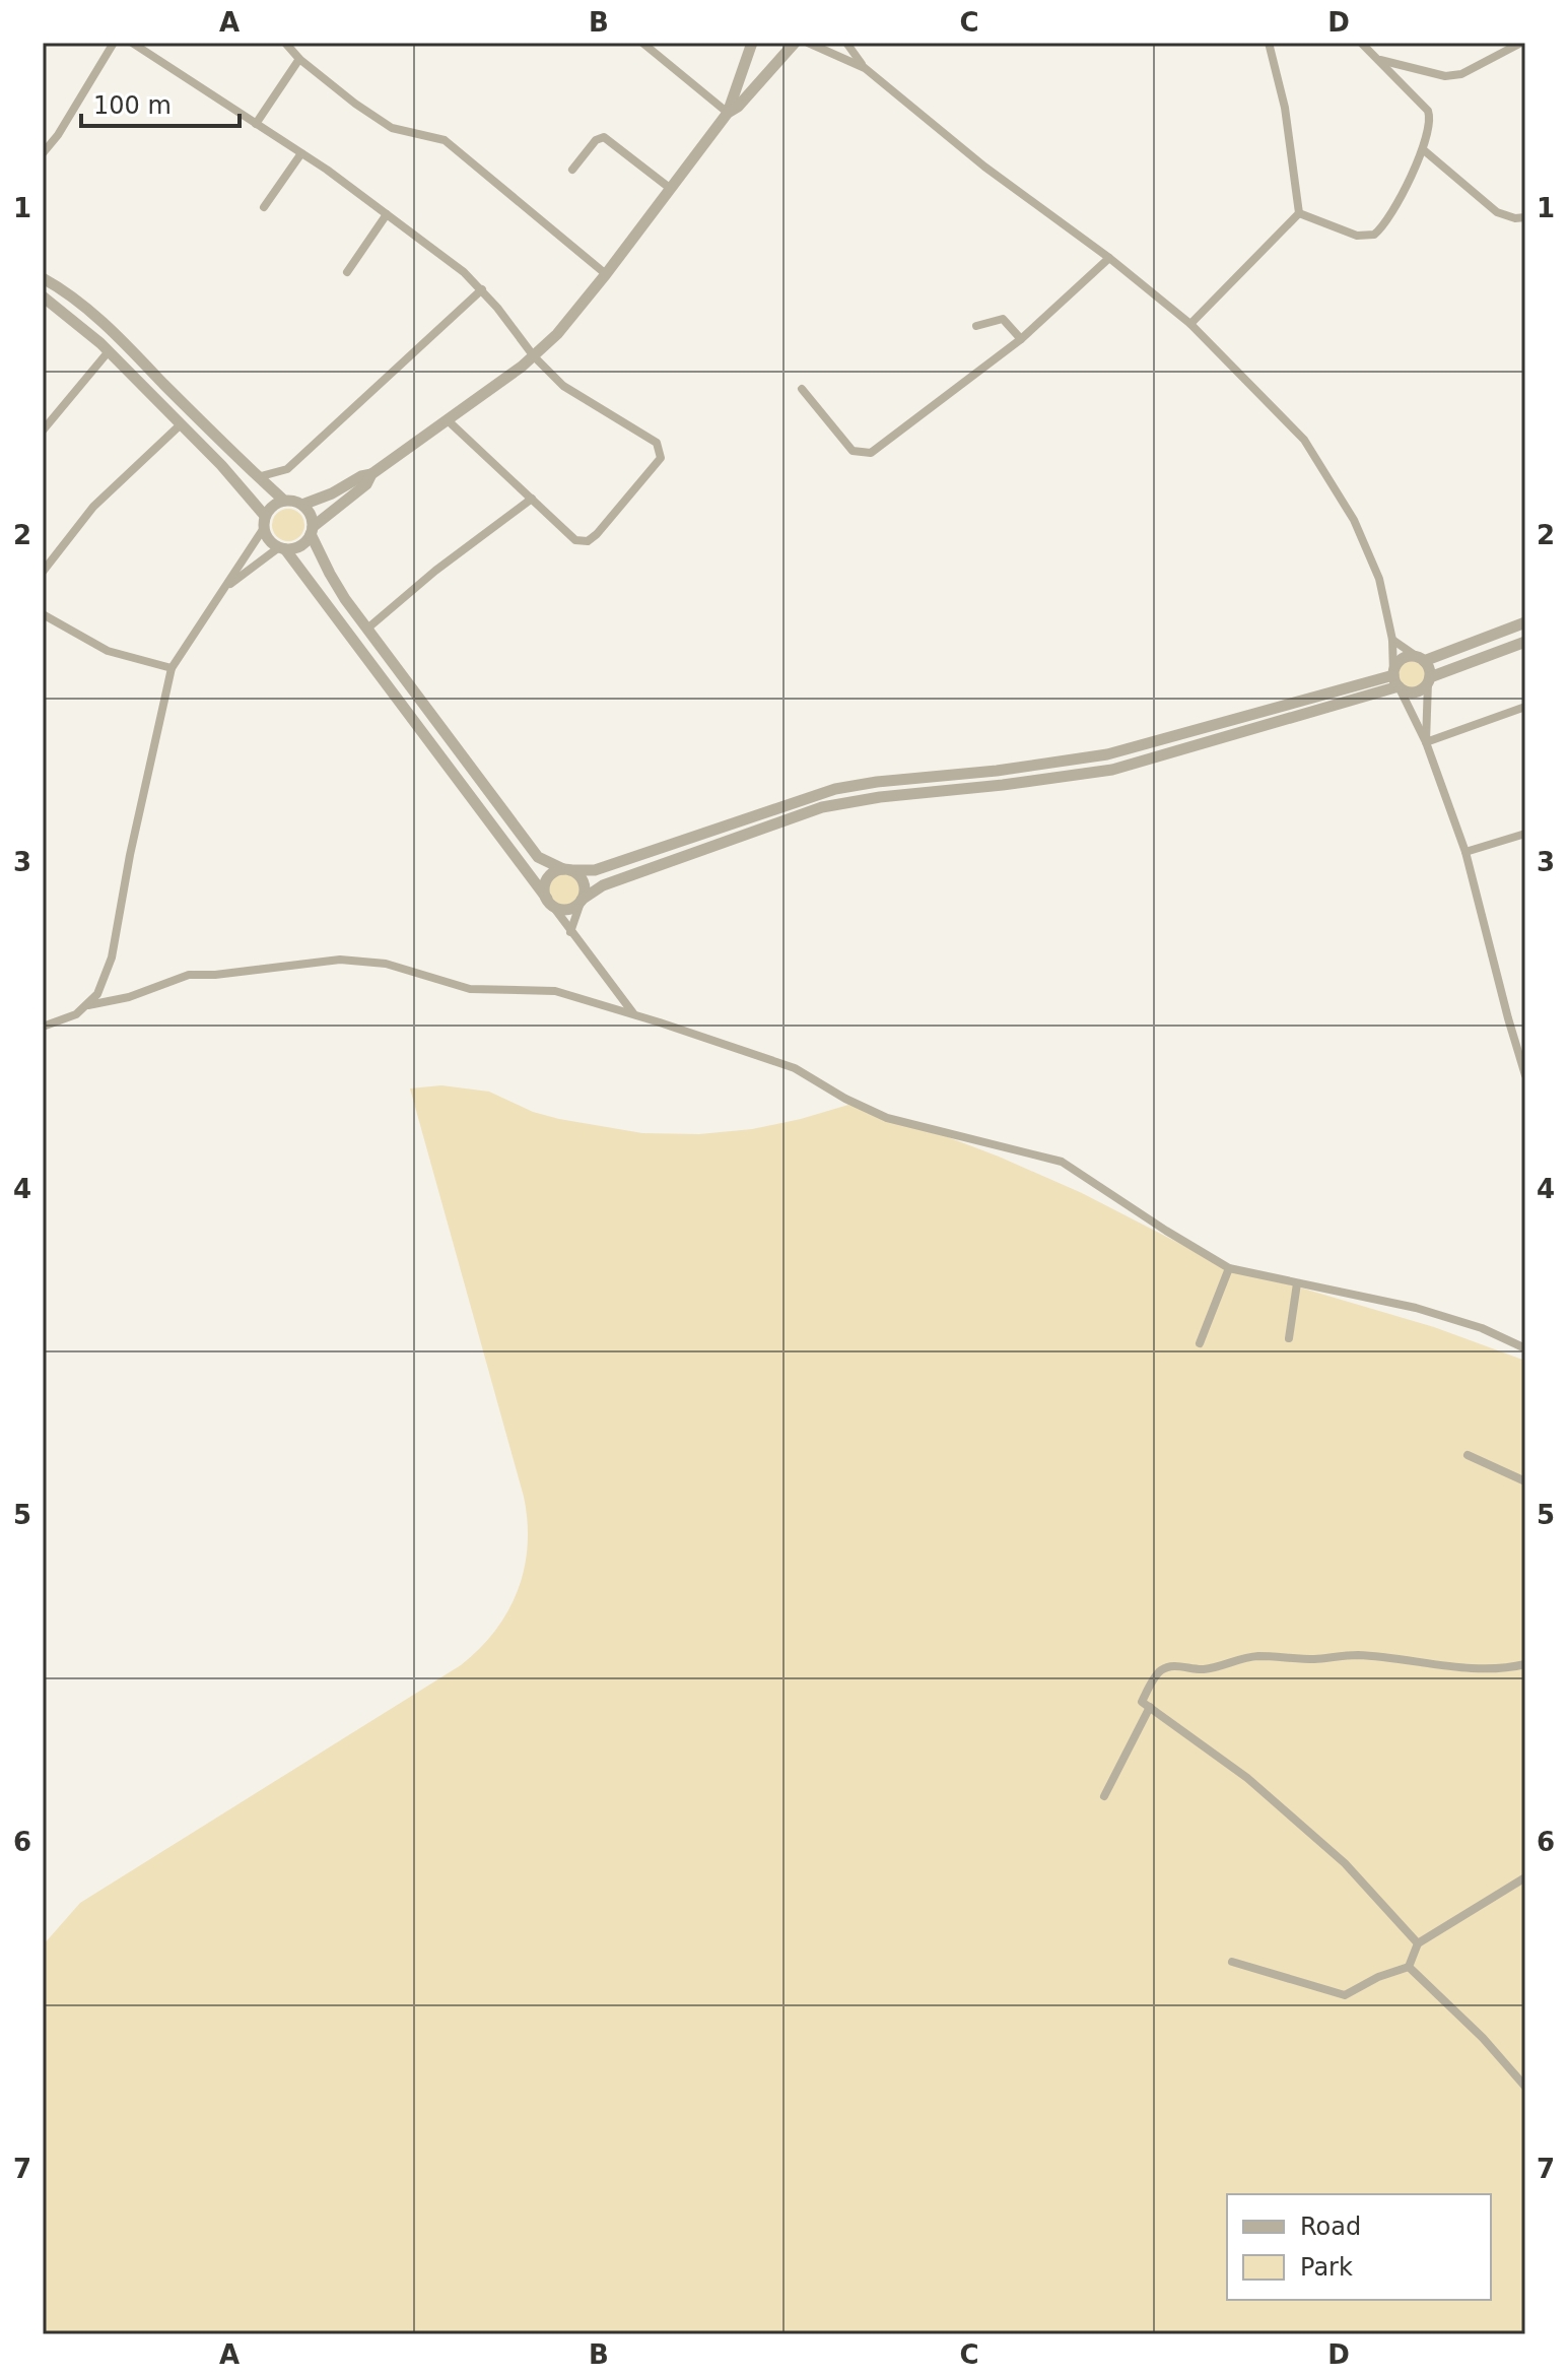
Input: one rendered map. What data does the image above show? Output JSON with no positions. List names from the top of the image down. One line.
{"legend":["Road","Park"],"scale_bar":"100 m","grid":{"columns":["A","B","C","D"],"rows":["1","2","3","4","5","6","7"]}}
